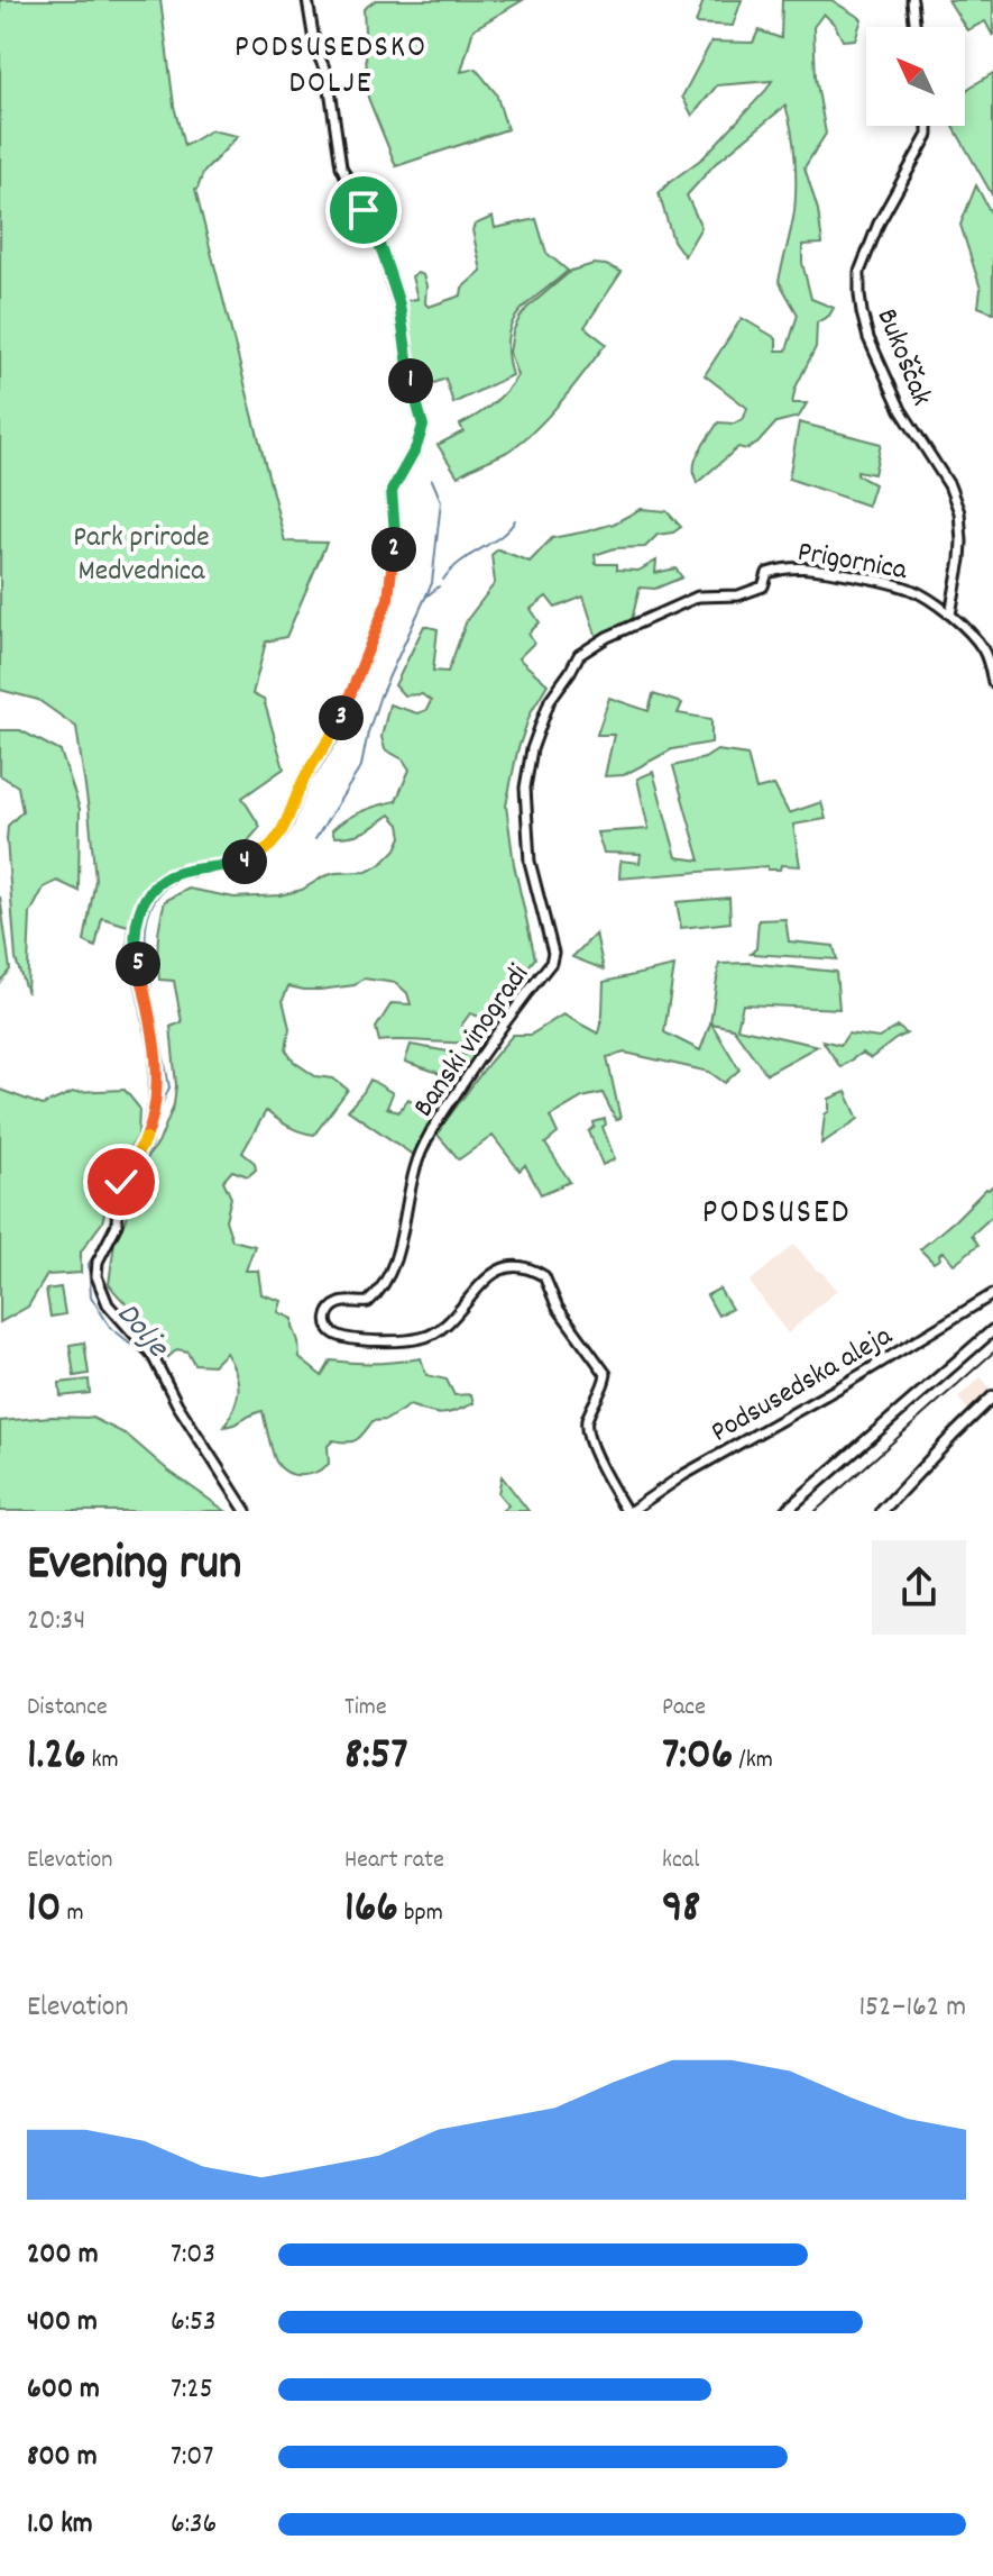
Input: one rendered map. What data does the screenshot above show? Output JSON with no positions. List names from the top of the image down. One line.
{"streets":{"street":["Bukoščak","Prigornica","Banski vinogradi","Podsusedska aleja"]},"crossings":[["Bukoščak","Prigornica"],["Prigornica","Banski vinogradi"],["Banski vinogradi","Podsusedska aleja"]],"districts":["PODSUSEDSKO DOLJE","PODSUSED"],"water":["Dolje"],"parks":["Park prirode Medvednica"],"north":"top left","page":{"pins":["1","2","3","4","5"],"heading":["Evening run","20:34"],"stats":[["Distance","1.26 km"],["Time","8:57"],["Pace","7:06 /km"],["Elevation","10 m"],["Heart rate","166 bpm"],["kcal","98"]],"chart":["Elevation","152–162 m"],"list":[{"name":"200 m","note":"7:03"},{"name":"400 m","note":"6:53"},{"name":"600 m","note":"7:25"},{"name":"800 m","note":"7:07"},{"name":"1.0 km","note":"6:36"}]}}
